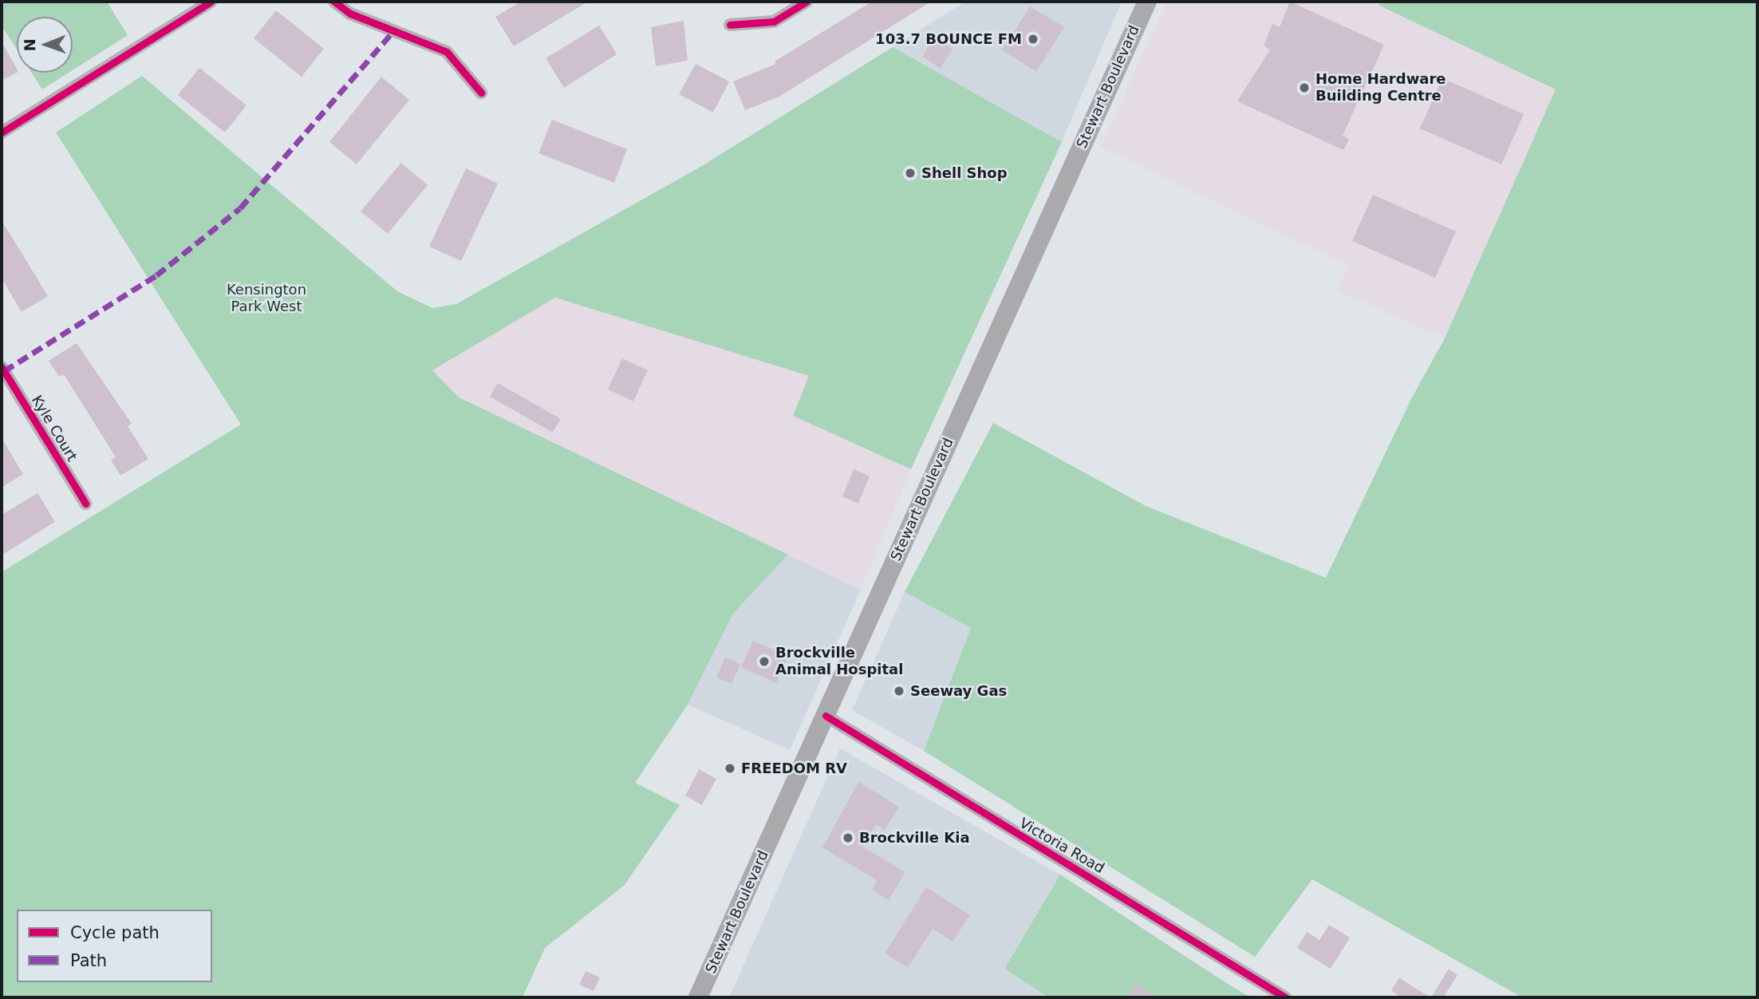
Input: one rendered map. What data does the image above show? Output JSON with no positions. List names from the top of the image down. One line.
{"streets":{"main road":["Stewart Boulevard"],"street":["Kyle Court","Victoria Road"]},"crossings":[["Stewart Boulevard","Victoria Road"]],"parks":["Kensington Park West"],"places":["103.7 BOUNCE FM","Home Hardware Building Centre","Shell Shop","Brockville Animal Hospital","Seeway Gas","FREEDOM RV","Brockville Kia"],"legend":["Cycle path","Path"],"north":"left"}
